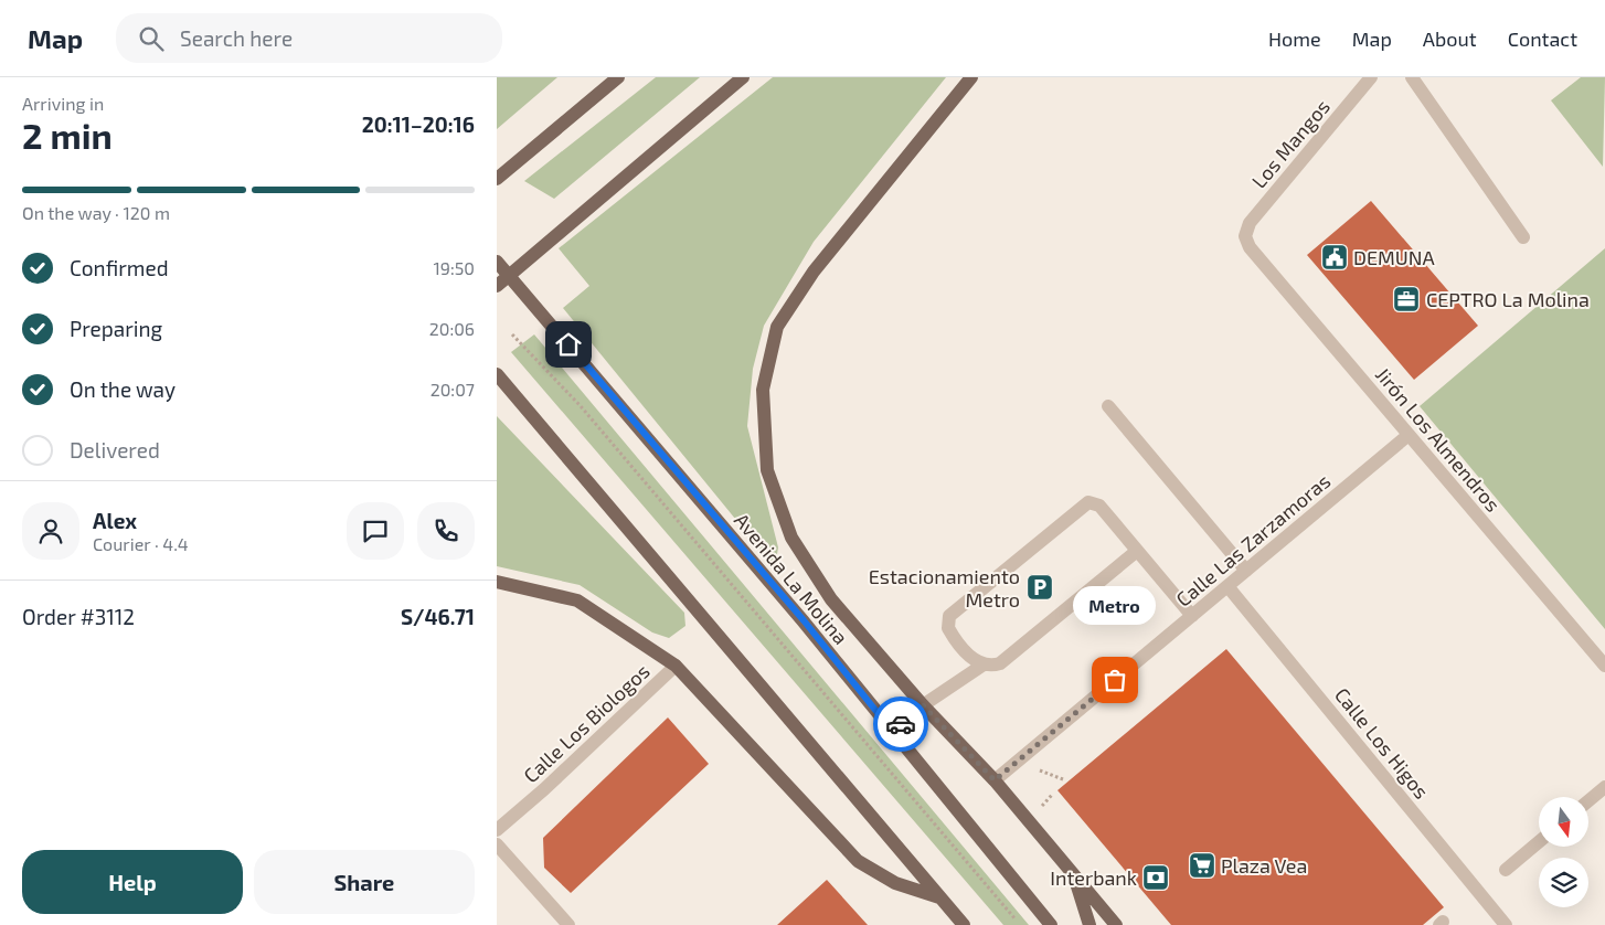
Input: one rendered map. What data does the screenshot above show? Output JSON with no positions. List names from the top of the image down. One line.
{"streets":{"main road":["Avenida La Molina"],"street":["Los Mangos","Jirón Los Almendros","Calle Las Zarzamoras","Calle Los Biologos","Calle Los Higos"]},"crossings":[["Los Mangos","Jirón Los Almendros"],["Jirón Los Almendros","Calle Las Zarzamoras"],["Calle Las Zarzamoras","Calle Los Higos"]],"places":{"public building":["DEMUNA"],"office":["CEPTRO La Molina"],"parking":["Estacionamiento Metro"],"other":["Metro"],"supermarket":["Plaza Vea"],"bank":["Interbank"]},"north":"bottom","page":{"header":"Map","search":"Search here","nav":["Home","Map","About","Contact"],"heading":["2 min","Arriving in","20:11–20:16"],"panel":["Alex","Courier · 4.4","Order #3112","S/46.71"],"bar":"On the way · 120 m","list":[["Confirmed","19:50"],["Preparing","20:06"],["On the way","20:07"],"Delivered"],"bubble":"Metro","buttons":["Help","Share"]}}
